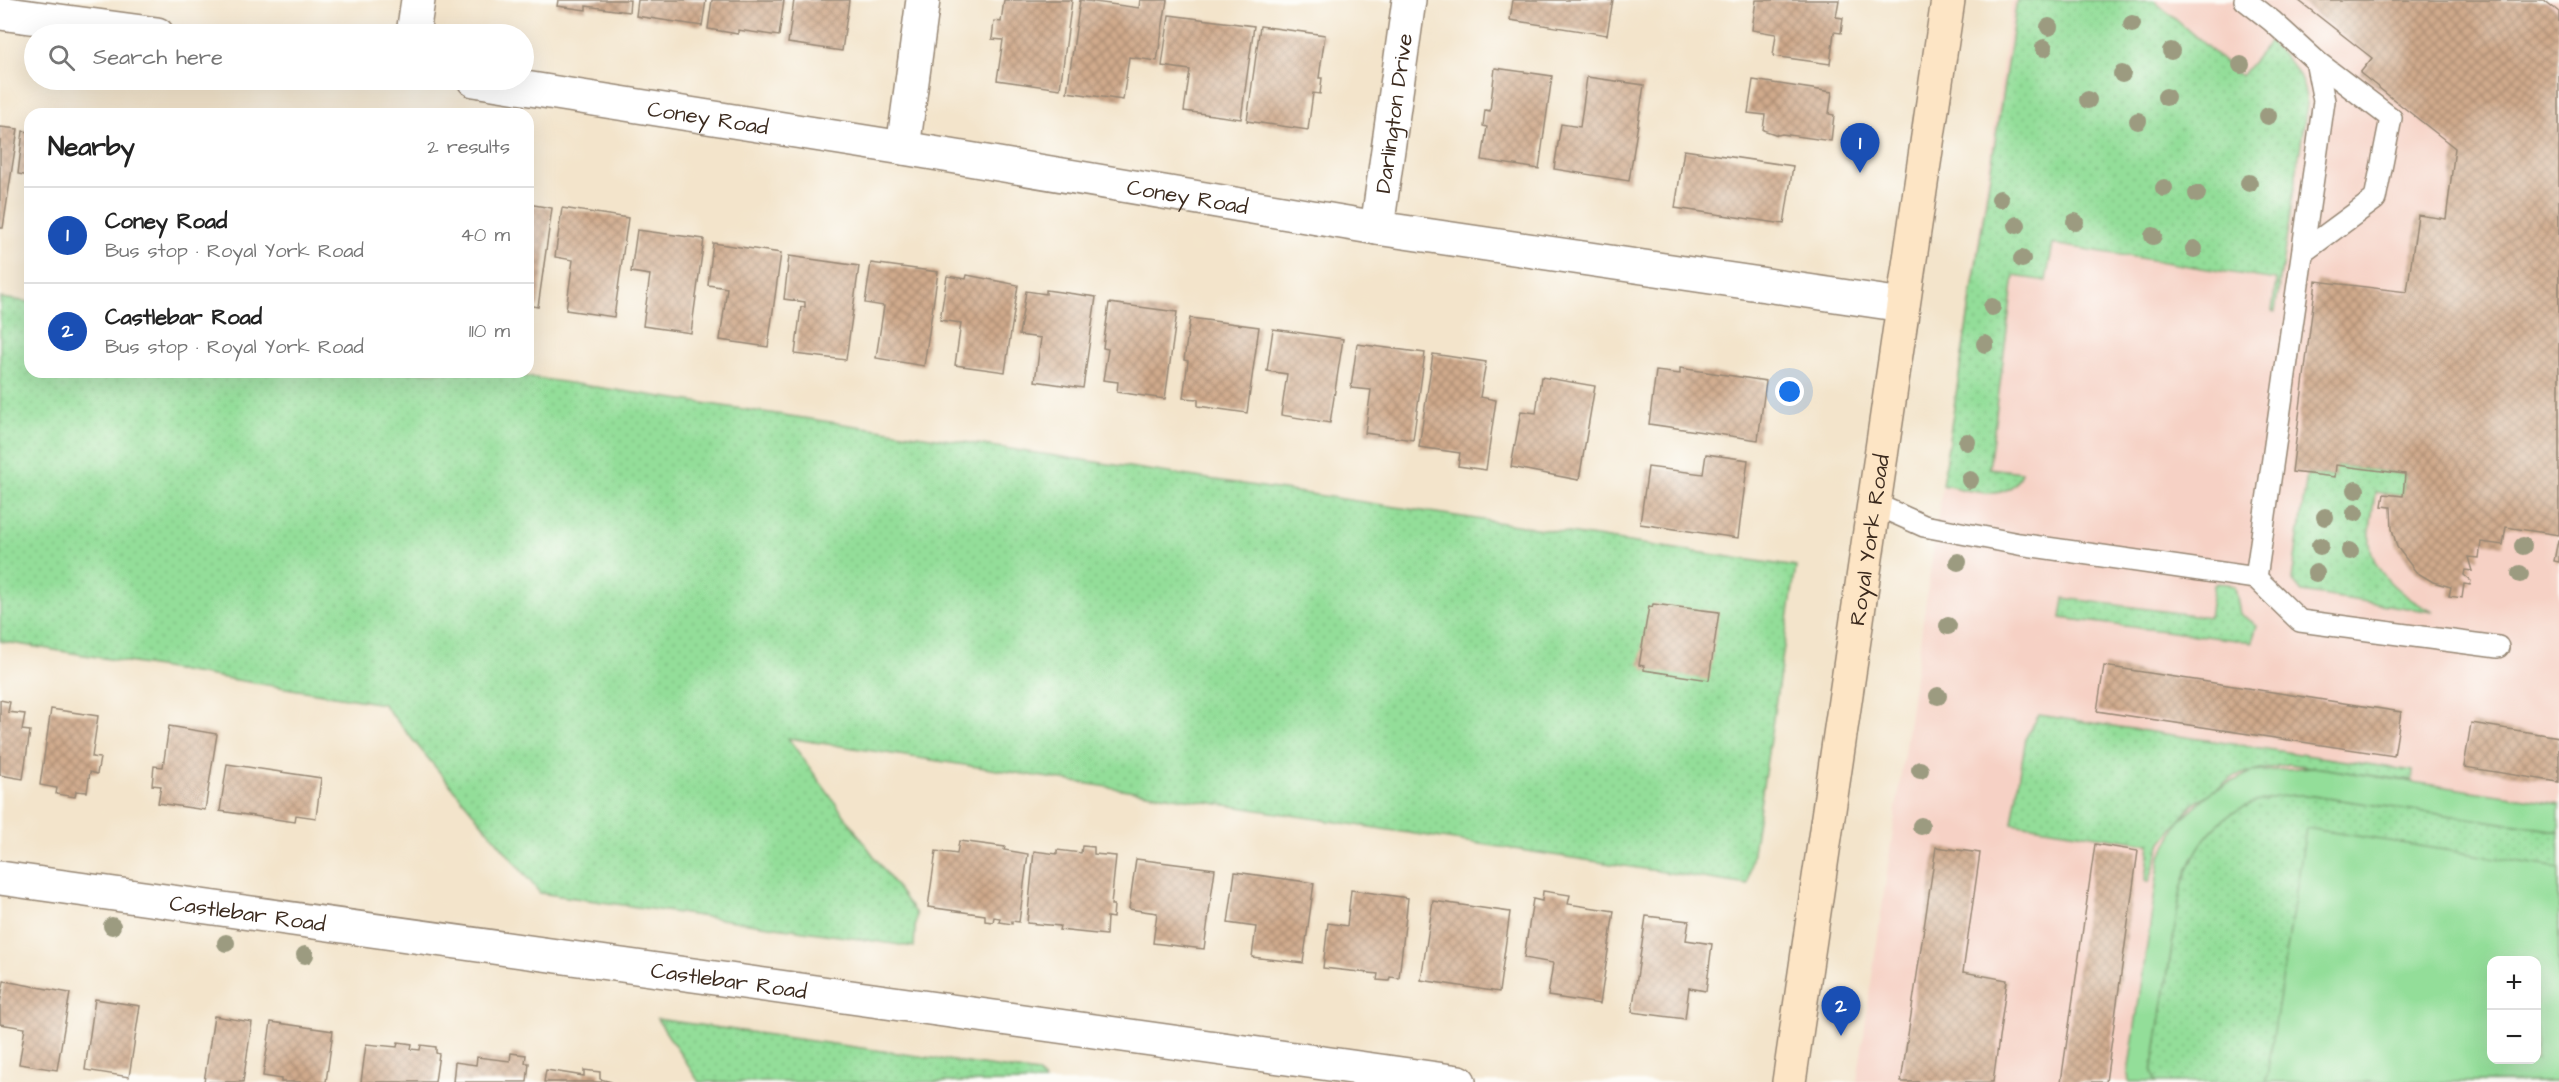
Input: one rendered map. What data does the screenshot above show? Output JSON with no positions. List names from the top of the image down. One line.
{"streets":{"main road":["Royal York Road"],"street":["Darlington Drive","Coney Road","Castlebar Road"]},"crossings":[["Darlington Drive","Coney Road"],["Coney Road","Royal York Road"]],"page":{"search":"Search here","heading":["Nearby","2 results"],"pins":["1","2"],"list":[{"mark":"1","name":"Coney Road","note":"Bus stop · Royal York Road","value":"40 m"},{"mark":"2","name":"Castlebar Road","note":"Bus stop · Royal York Road","value":"110 m"}],"map_buttons":["+","−"]}}
